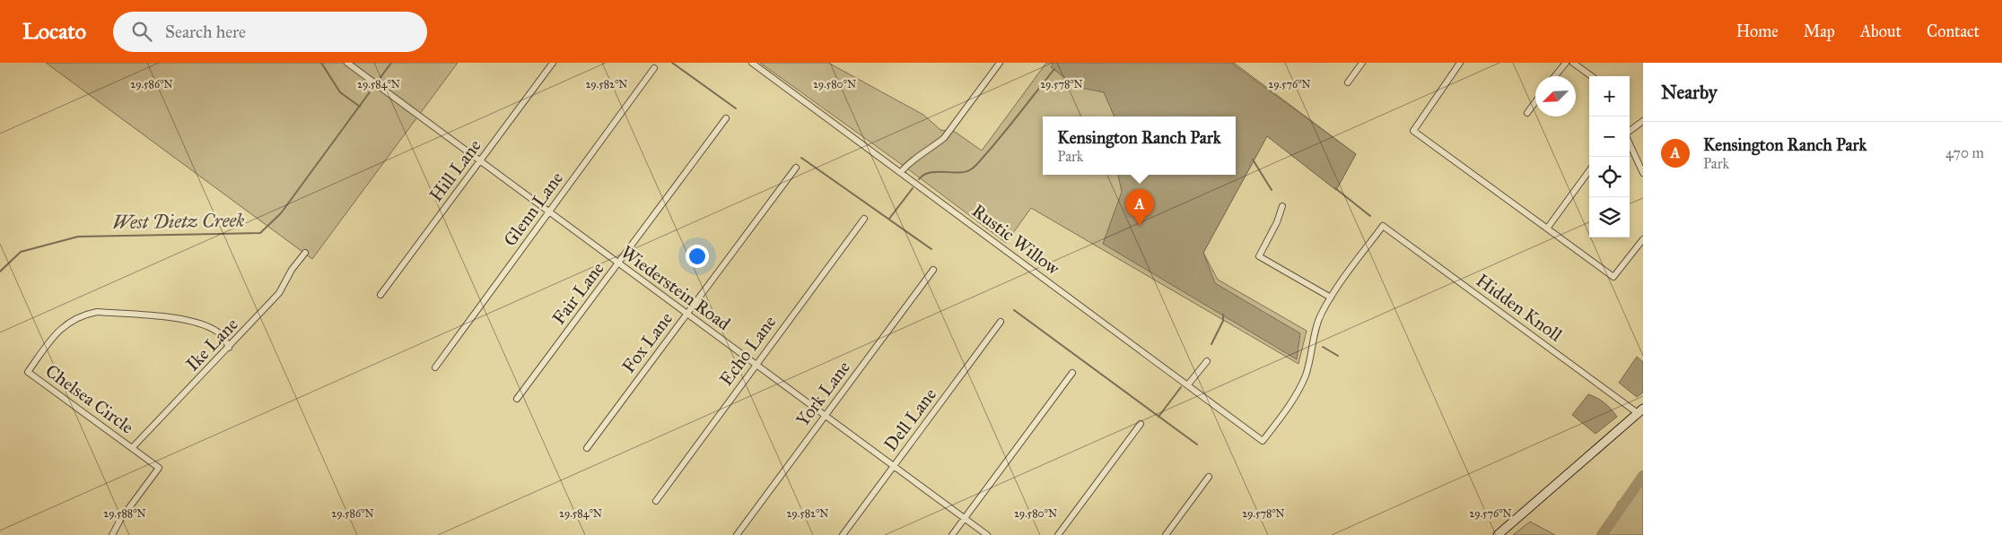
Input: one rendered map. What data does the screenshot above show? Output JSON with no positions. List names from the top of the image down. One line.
{"streets":{"street":["Hill Lane","Glenn Lane","Rustic Willow","Wiederstein Road","Fair Lane","Hidden Knoll","Fox Lane","Ike Lane","Echo Lane","York Lane","Chelsea Circle","Dell Lane"]},"crossings":[["Hill Lane","Wiederstein Road"],["Glenn Lane","Wiederstein Road"],["Rustic Willow","Hidden Knoll"],["Wiederstein Road","Fair Lane"],["Wiederstein Road","Fox Lane"],["Wiederstein Road","Echo Lane"],["Wiederstein Road","York Lane"],["Wiederstein Road","Dell Lane"],["Ike Lane","Chelsea Circle"]],"water":["West Dietz Creek"],"north":"bottom left","page":{"header":"Locato","search":"Search here","nav":["Home","Map","About","Contact"],"heading":"Nearby","map_buttons":["+","−"],"popup":["Kensington Ranch Park","Park"],"list":[{"mark":"A","name":"Kensington Ranch Park","note":"Park","value":"470 m"}],"pins":"A"},"coordinates":["29.584°N","29.580°N","29.586°N","29.582°N","29.578°N","29.576°N","29.588°N"]}
